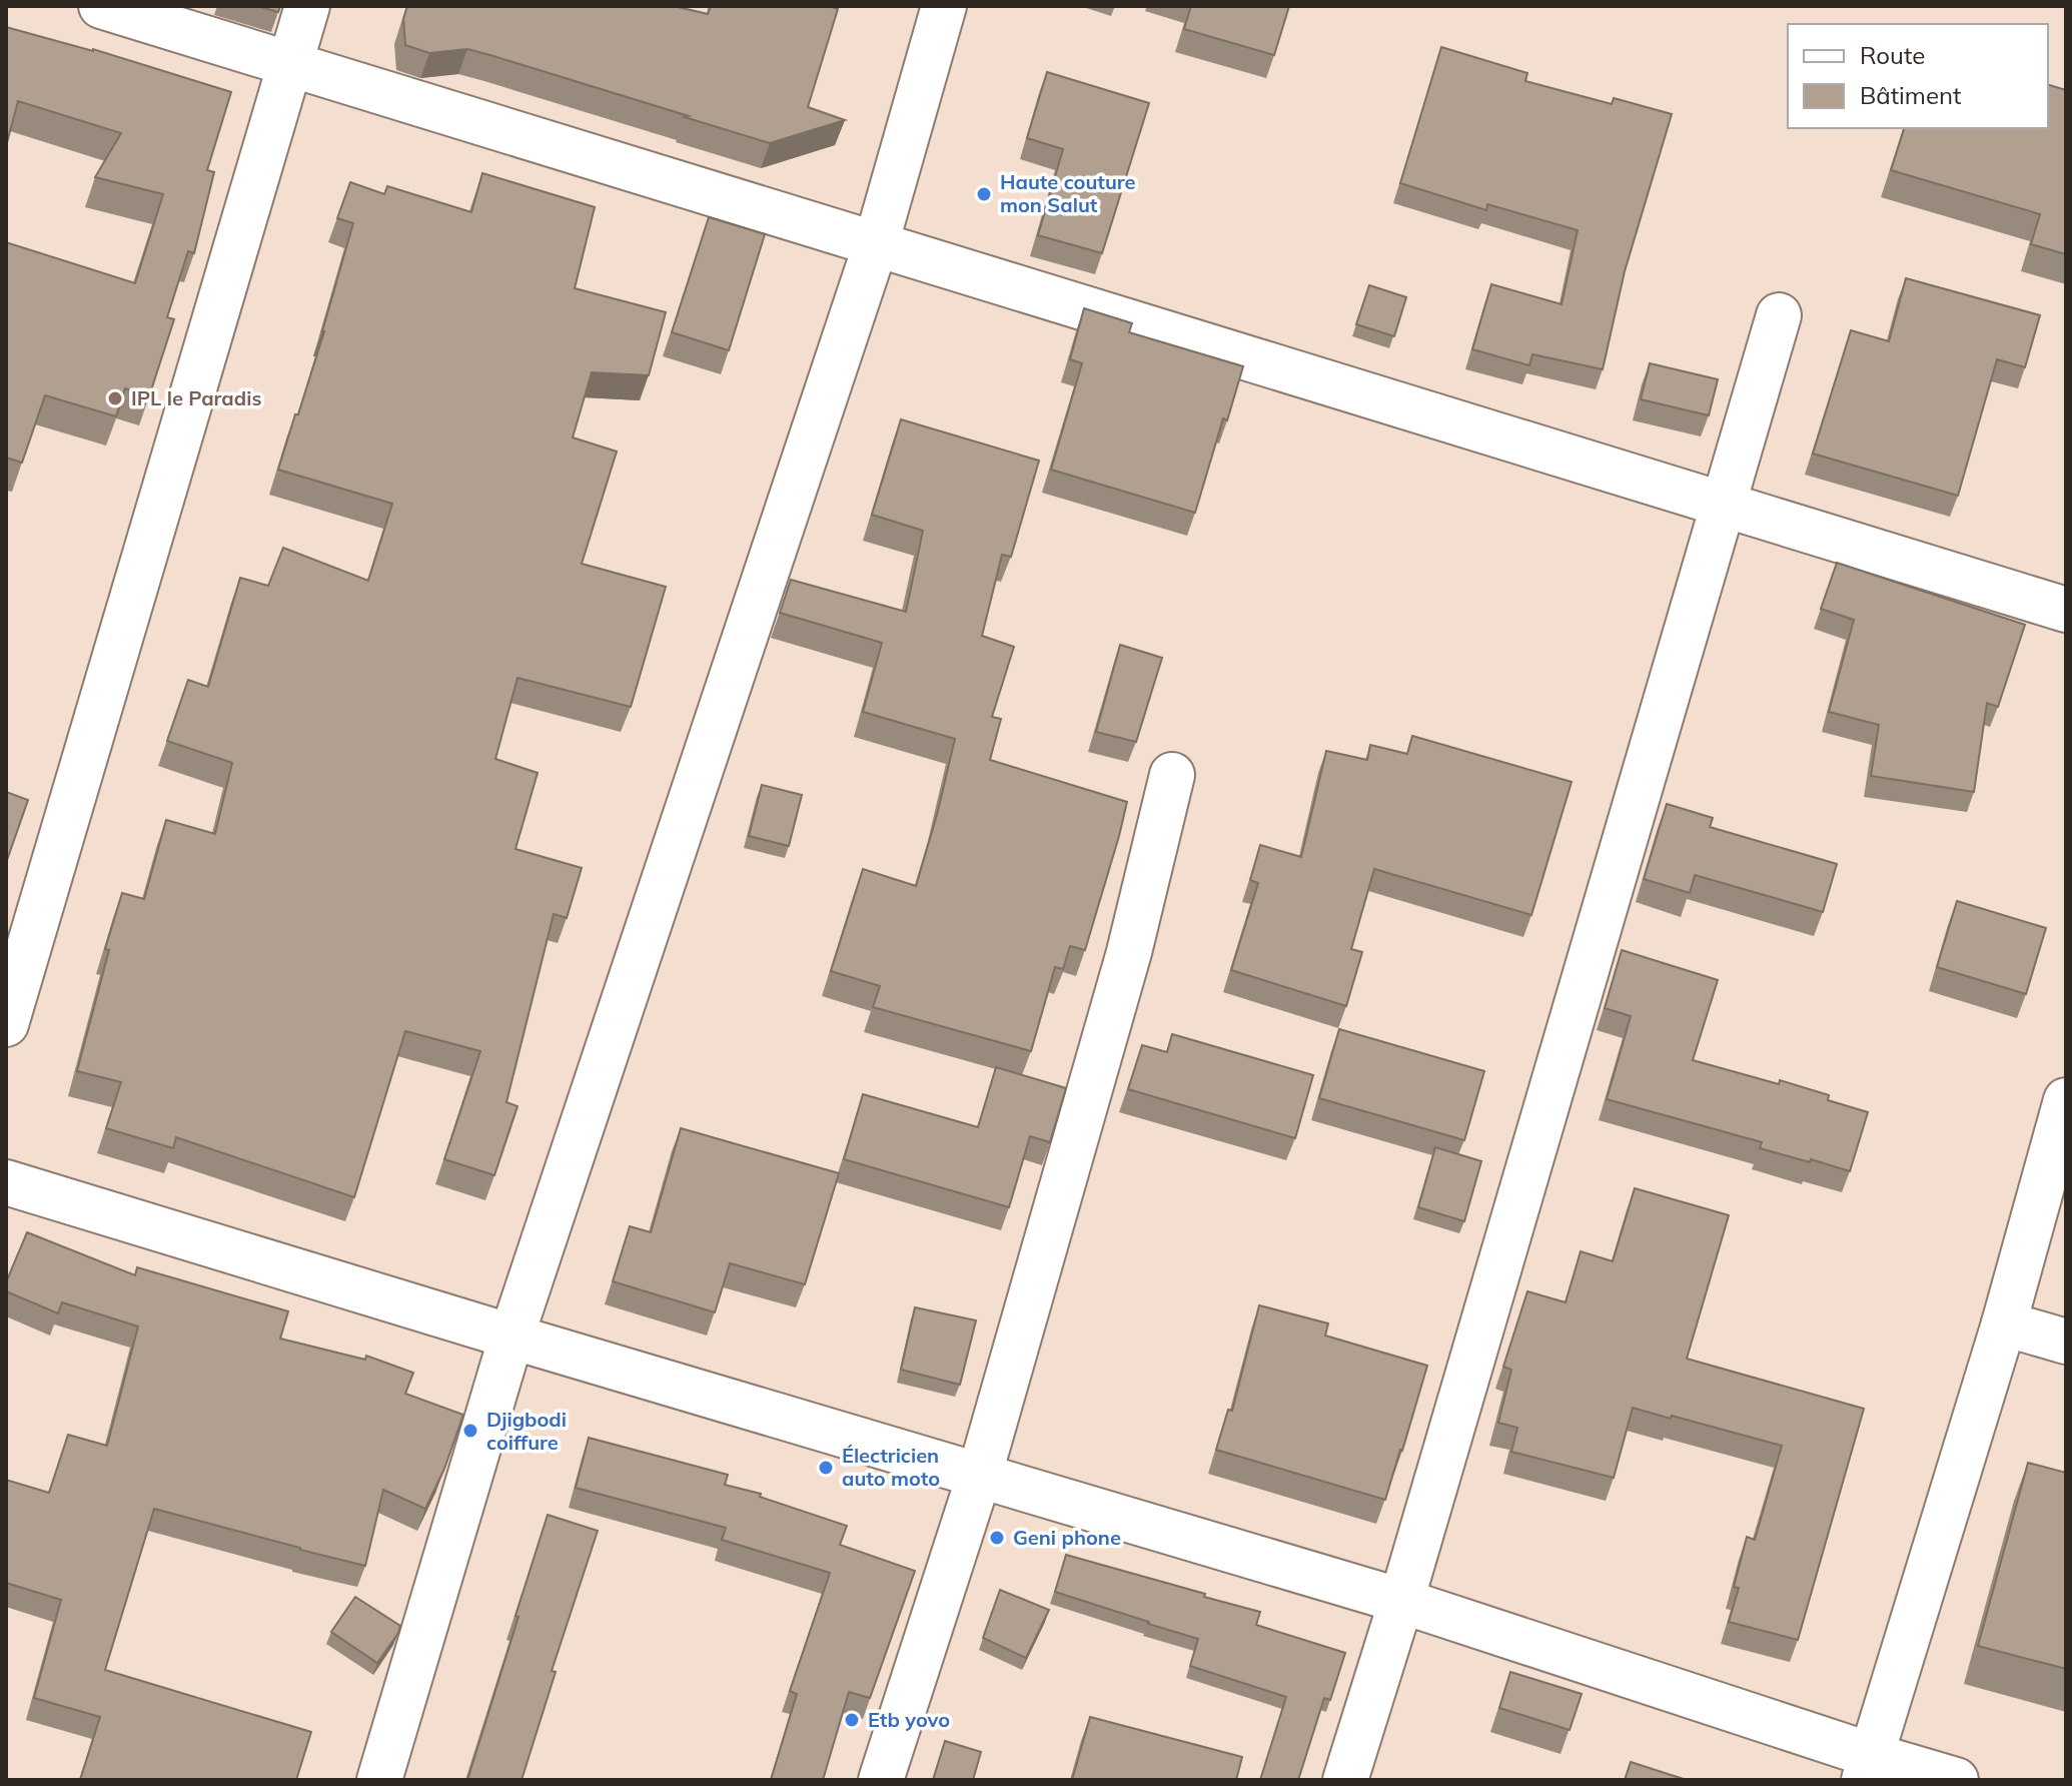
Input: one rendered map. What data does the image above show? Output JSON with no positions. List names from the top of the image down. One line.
{"places":["Haute couture mon Salut","IPL le Paradis","Djigbodi coiffure","Électricien auto moto","Geni phone","Etb yovo"],"legend":["Route","Bâtiment"]}
